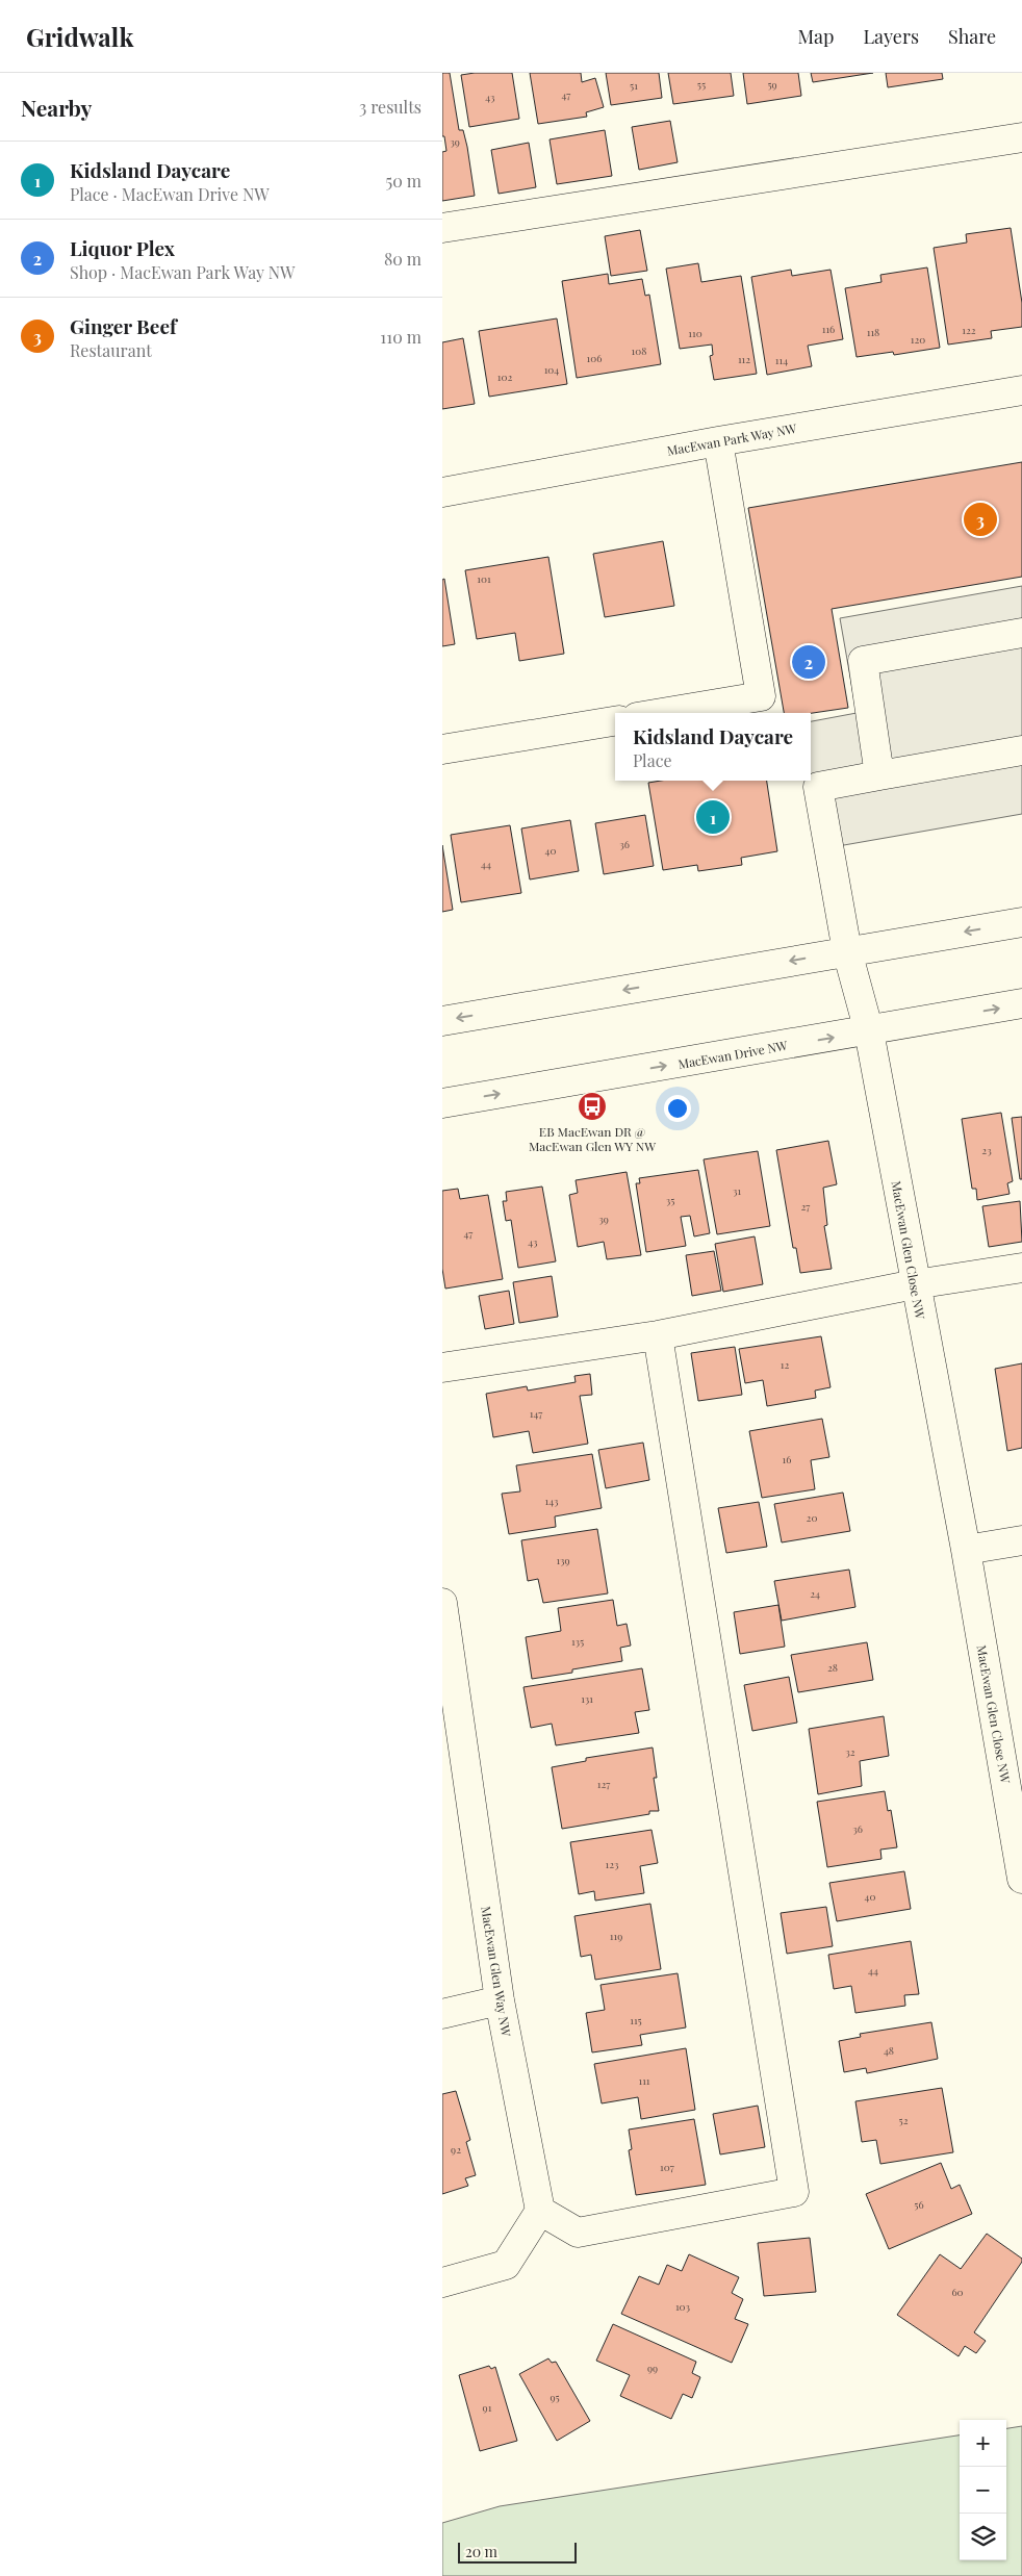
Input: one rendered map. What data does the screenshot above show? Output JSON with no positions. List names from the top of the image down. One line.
{"streets":{"street":["MacEwan Park Way NW","MacEwan Drive NW","MacEwan Glen Close NW","MacEwan Glen Way NW"]},"crossings":[["MacEwan Drive NW","MacEwan Glen Close NW"]],"places":{"bus stop":["EB MacEwan DR @ MacEwan Glen WY NW"]},"house_numbers":["55","59","51","47","43","39","116","122","118","110","120","108","106","112","114","104","102","101","36","40","44","23","31","35","27","39","47","43","12","147","16","143","20","139","24","135","28","131","32","127","36","123","40","119","44","115","48","111","52","92","107","56","60","103","99","95","91"],"scale_bar":"20 m","page":{"header":"Gridwalk","nav":["Map","Layers","Share"],"heading":["Nearby","3 results"],"list":[{"mark":"1","name":"Kidsland Daycare","note":"Place · MacEwan Drive NW","value":"50 m"},{"mark":"2","name":"Liquor Plex","note":"Shop · MacEwan Park Way NW","value":"80 m"},{"mark":"3","name":"Ginger Beef","note":"Restaurant","value":"110 m"}],"pins":["3","2","1"],"popup":["Kidsland Daycare","Place"],"map_buttons":["+","−"],"scale":"20 m"}}
